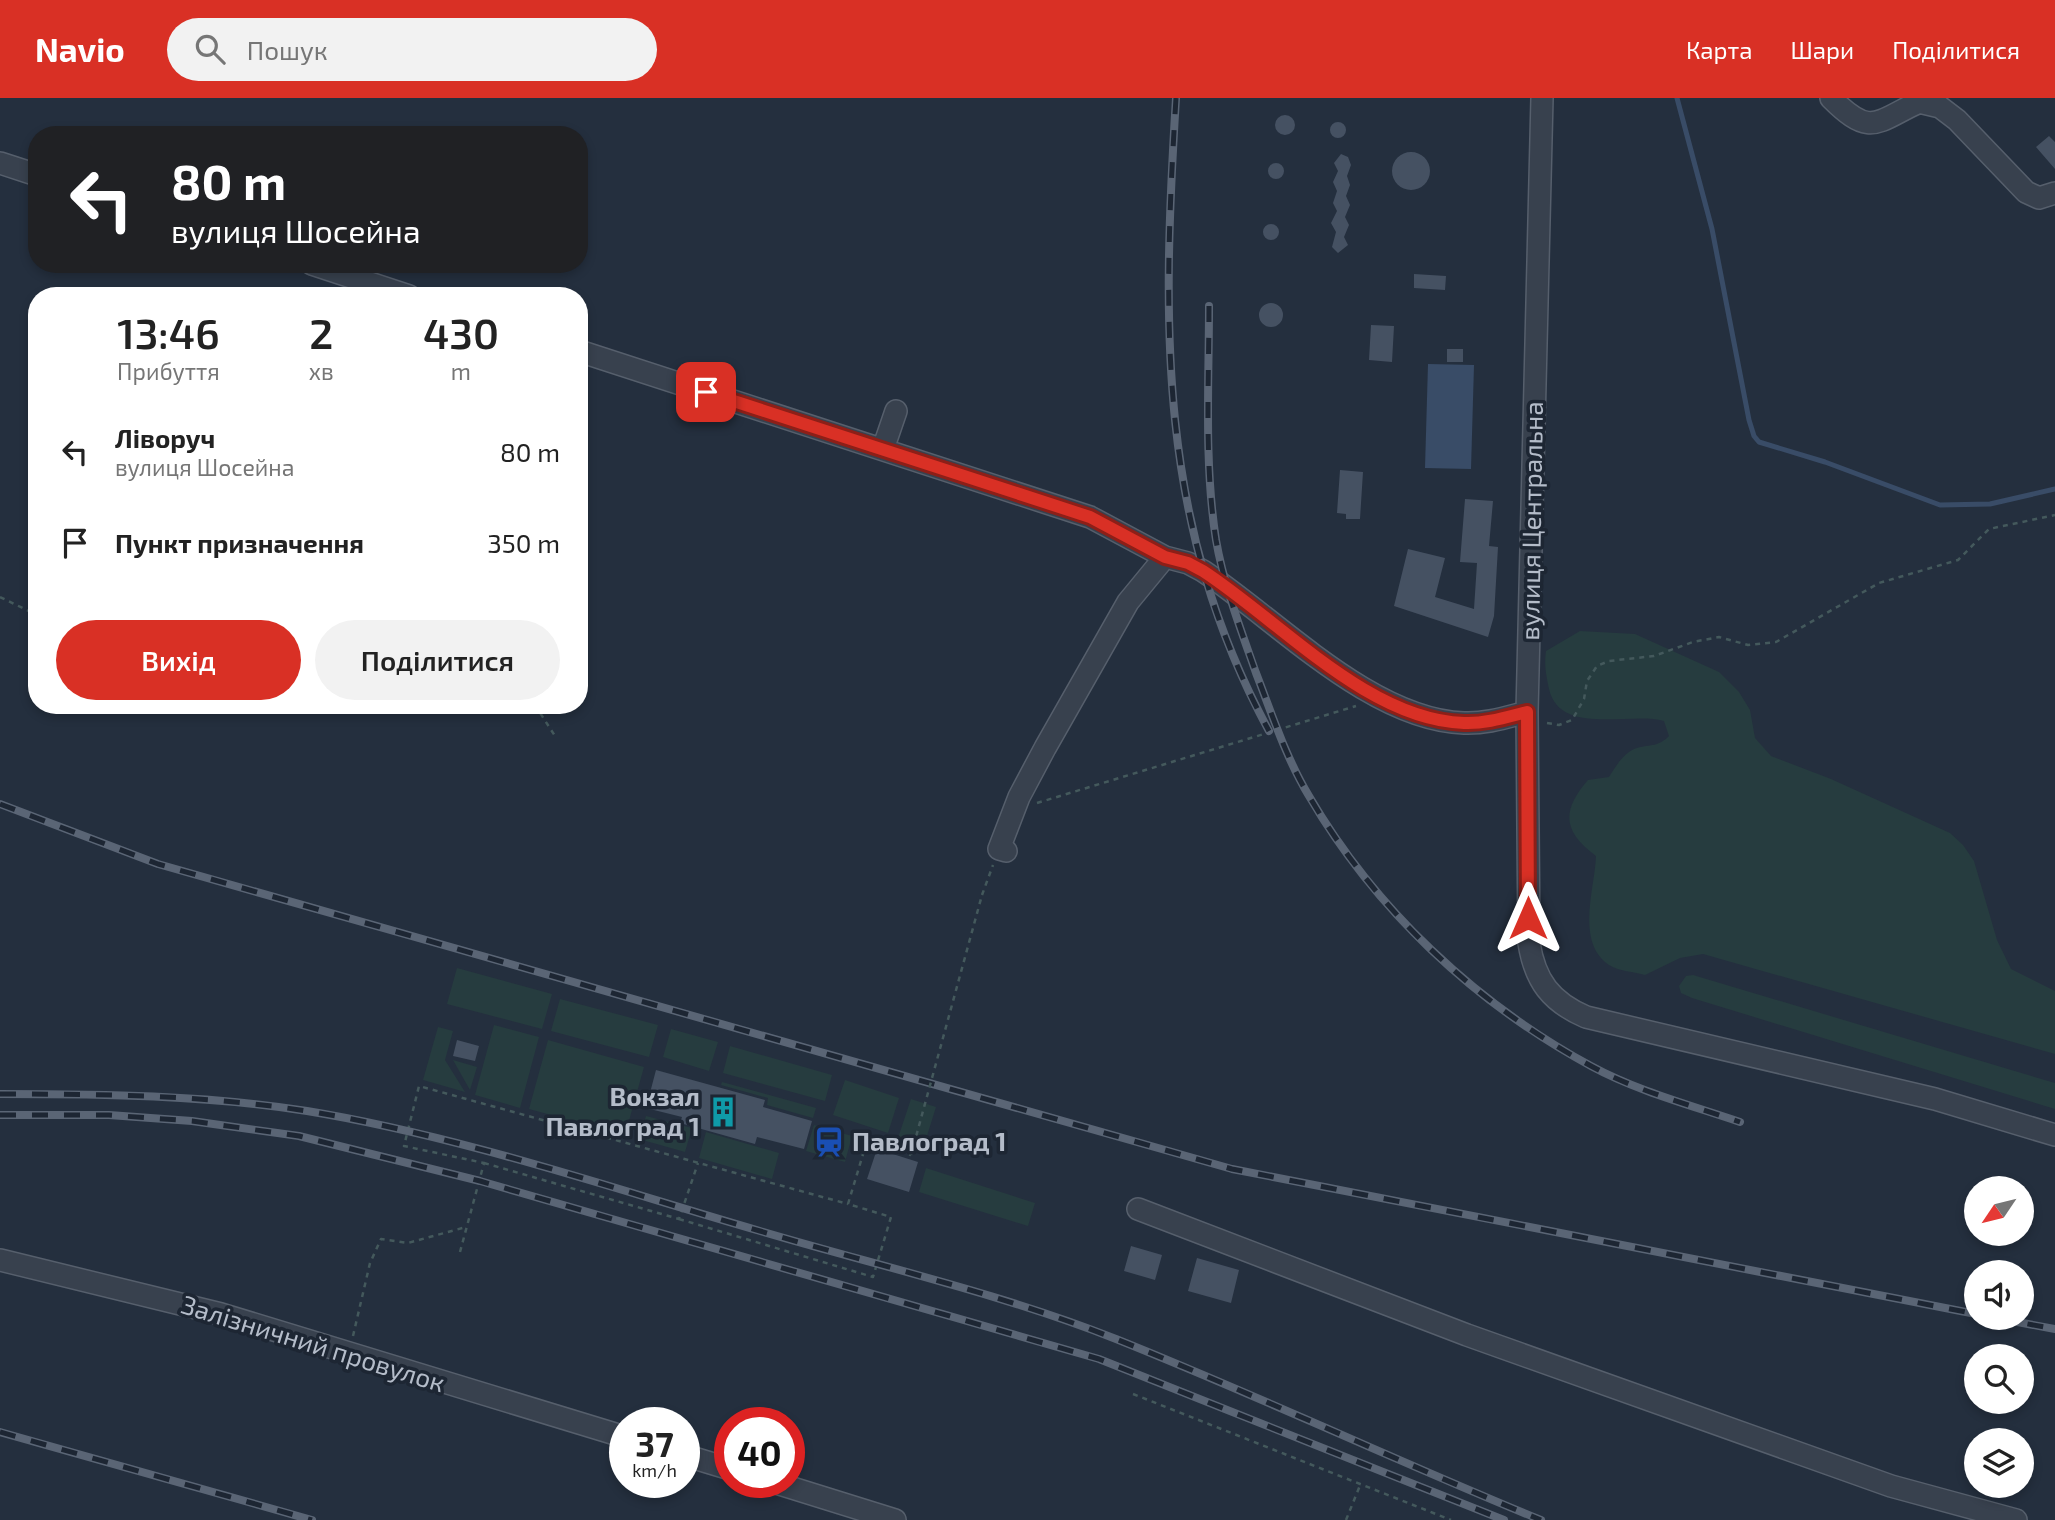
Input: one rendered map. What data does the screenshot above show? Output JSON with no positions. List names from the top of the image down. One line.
{"streets":{"street":["вулиця Центральна","Залізничний провулок"]},"places":{"building":["Вокзал Павлоград 1"],"station":["Павлоград 1"]},"north":"bottom left","page":{"header":"Navio","search":"Пошук","nav":["Карта","Шари","Поділитися"],"turn":["80 m","вулиця Шосейна"],"eta":["13:46","Прибуття","2","хв","430","m"],"list":[{"name":"Ліворуч","note":"вулиця Шосейна","value":"80 m"},{"name":"Пункт призначення","value":"350 m"}],"buttons":["Вихід","Поділитися"],"speed":"37 km/h","limit":"40"}}
